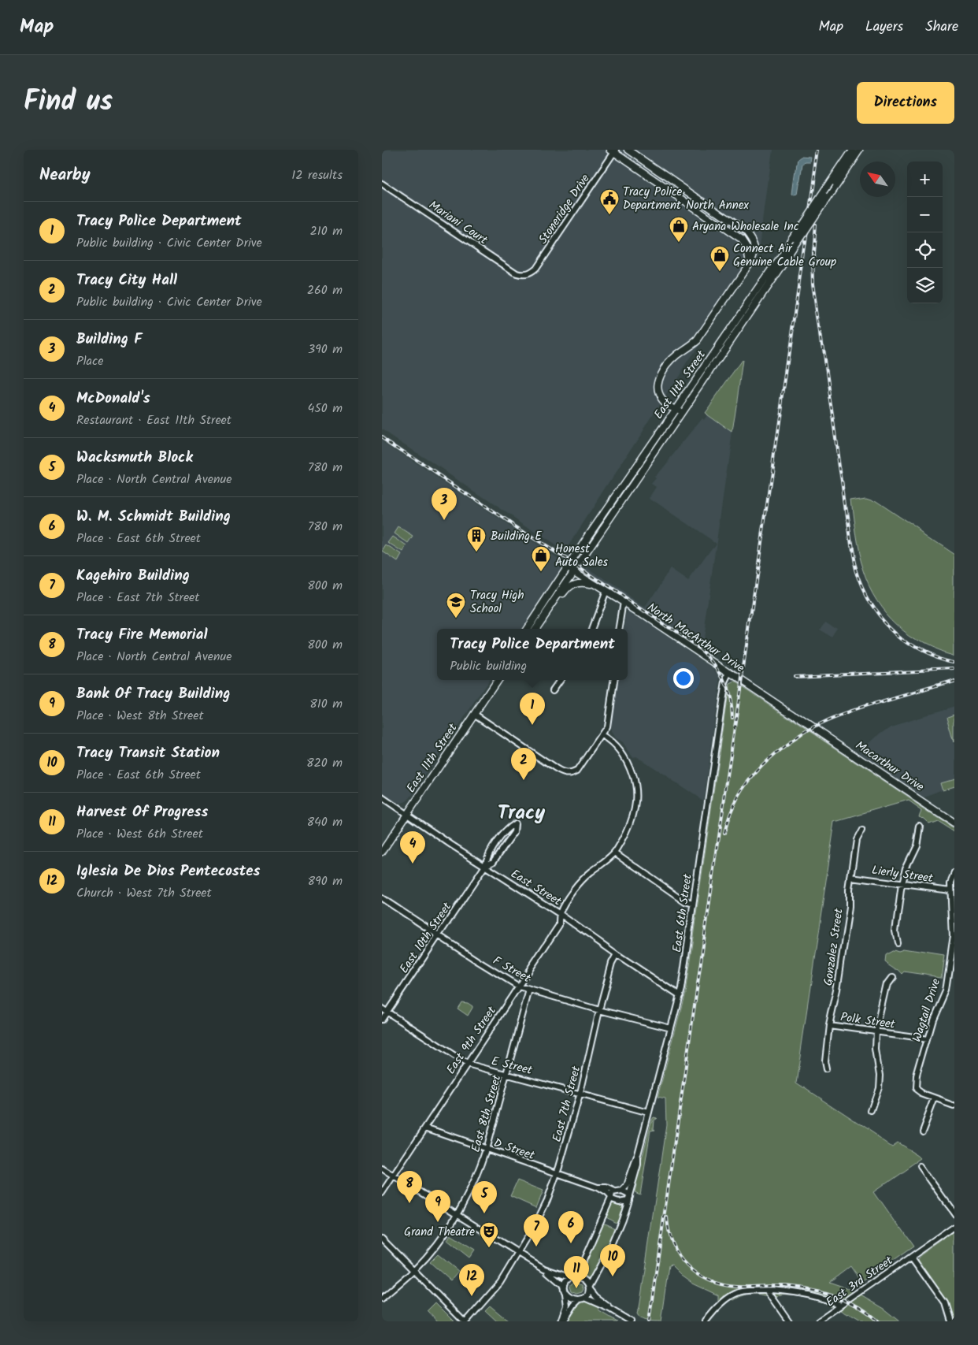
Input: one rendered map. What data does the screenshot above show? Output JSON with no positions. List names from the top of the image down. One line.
{"streets":{"main road":["East 11th Street","North MacArthur Drive","Macarthur Drive"],"street":["Stoneridge Drive","Mariani Court","Lierly Street","East Street","East 6th Street","East 10th Street","Gonzalez Street","F Street","Wagtail Drive","Polk Street","East 9th Street","E Street","East 7th Street","East 8th Street","D Street","East 3rd Street"]},"crossings":[["Stoneridge Drive","Mariani Court"],["East 11th Street","North MacArthur Drive"],["East 11th Street","East Street"],["North MacArthur Drive","Macarthur Drive"],["North MacArthur Drive","East 6th Street"],["Lierly Street","Gonzalez Street"],["Lierly Street","Wagtail Drive"],["East Street","East 6th Street"],["East Street","East 10th Street"],["East Street","East 9th Street"],["East Street","East 7th Street"],["East 6th Street","F Street"],["East 6th Street","E Street"],["East 6th Street","D Street"],["East 10th Street","F Street"],["East 10th Street","E Street"],["Gonzalez Street","Polk Street"],["F Street","East 9th Street"],["F Street","East 7th Street"],["F Street","East 8th Street"],["Wagtail Drive","Polk Street"],["East 9th Street","E Street"],["East 9th Street","D Street"],["E Street","East 7th Street"],["E Street","East 8th Street"],["East 7th Street","D Street"],["East 8th Street","D Street"]],"districts":["Tracy"],"places":{"public building":["Tracy Police Department North Annex"],"shop":["Aryana Wholesale Inc","Connect Air Genuine Cable Group","Honest Auto Sales"],"building":["Building E"],"school or university":["Tracy High School"],"theatre":["Grand Theatre"]},"north":"top left","page":{"header":"Map","nav":["Map","Layers","Share"],"title":"Find us","buttons":"Directions","heading":["Nearby","12 results"],"map_buttons":["+","−"],"list":[{"mark":"1","name":"Tracy Police Department","note":"Public building · Civic Center Drive","value":"210 m"},{"mark":"2","name":"Tracy City Hall","note":"Public building · Civic Center Drive","value":"260 m"},{"mark":"3","name":"Building F","note":"Place","value":"390 m"},{"mark":"4","name":"McDonald's","note":"Restaurant · East 11th Street","value":"450 m"},{"mark":"5","name":"Wacksmuth Block","note":"Place · North Central Avenue","value":"780 m"},{"mark":"6","name":"W. M. Schmidt Building","note":"Place · East 6th Street","value":"780 m"},{"mark":"7","name":"Kagehiro Building","note":"Place · East 7th Street","value":"800 m"},{"mark":"8","name":"Tracy Fire Memorial","note":"Place · North Central Avenue","value":"800 m"},{"mark":"9","name":"Bank Of Tracy Building","note":"Place · West 8th Street","value":"810 m"},{"mark":"10","name":"Tracy Transit Station","note":"Place · East 6th Street","value":"820 m"},{"mark":"11","name":"Harvest Of Progress","note":"Place · West 6th Street","value":"840 m"},{"mark":"12","name":"Iglesia De Dios Pentecostes","note":"Church · West 7th Street","value":"890 m"}],"pins":["3","1","2","4","8","5","9","6","7","10","11","12"],"popup":["Tracy Police Department","Public building"]}}
